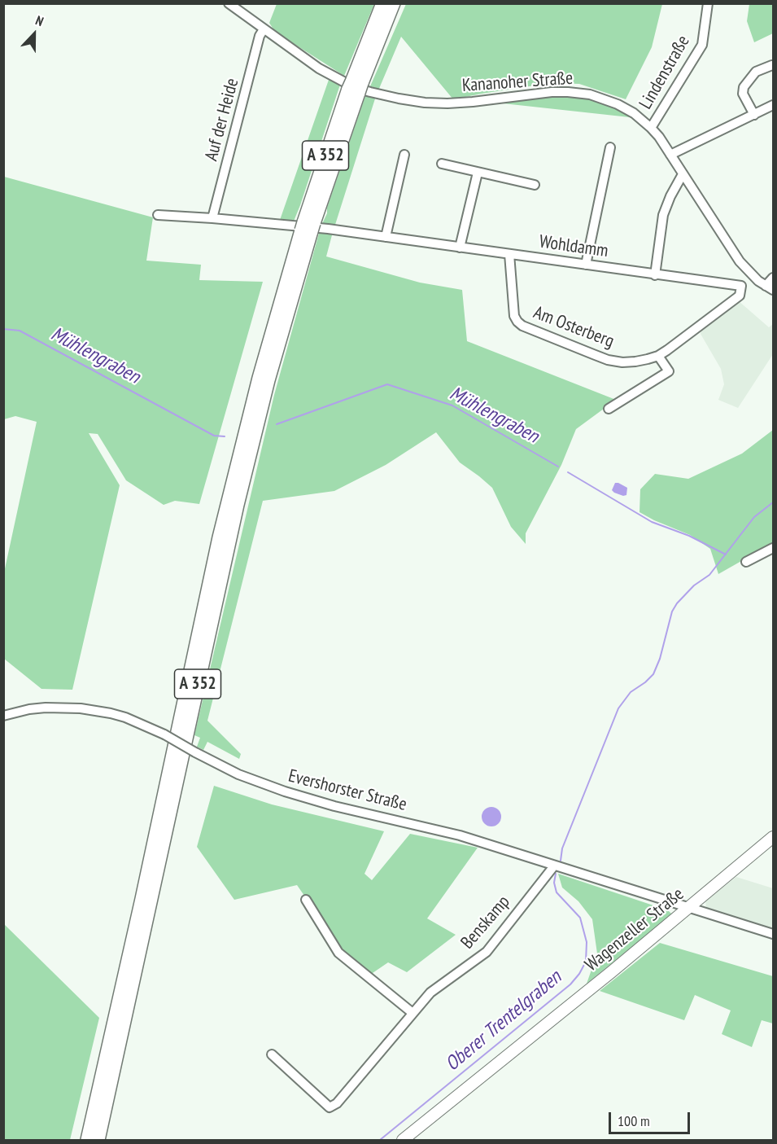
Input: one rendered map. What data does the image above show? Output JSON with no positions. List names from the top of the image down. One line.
{"streets":{"highway":["A 352"],"main road":["Wagenzeller Straße"],"street":["Lindenstraße","Kananoher Straße","Auf der Heide","Wohldamm","Am Osterberg","Evershorster Straße","Benskamp"]},"crossings":[["Lindenstraße","Kananoher Straße"],["Kananoher Straße","Auf der Heide"],["Auf der Heide","Wohldamm"],["Wohldamm","Am Osterberg"],["Evershorster Straße","Benskamp"],["Evershorster Straße","Wagenzeller Straße"]],"water":["Mühlengraben","Oberer Trentelgraben"],"scale_bar":"100 m","north":"top"}
